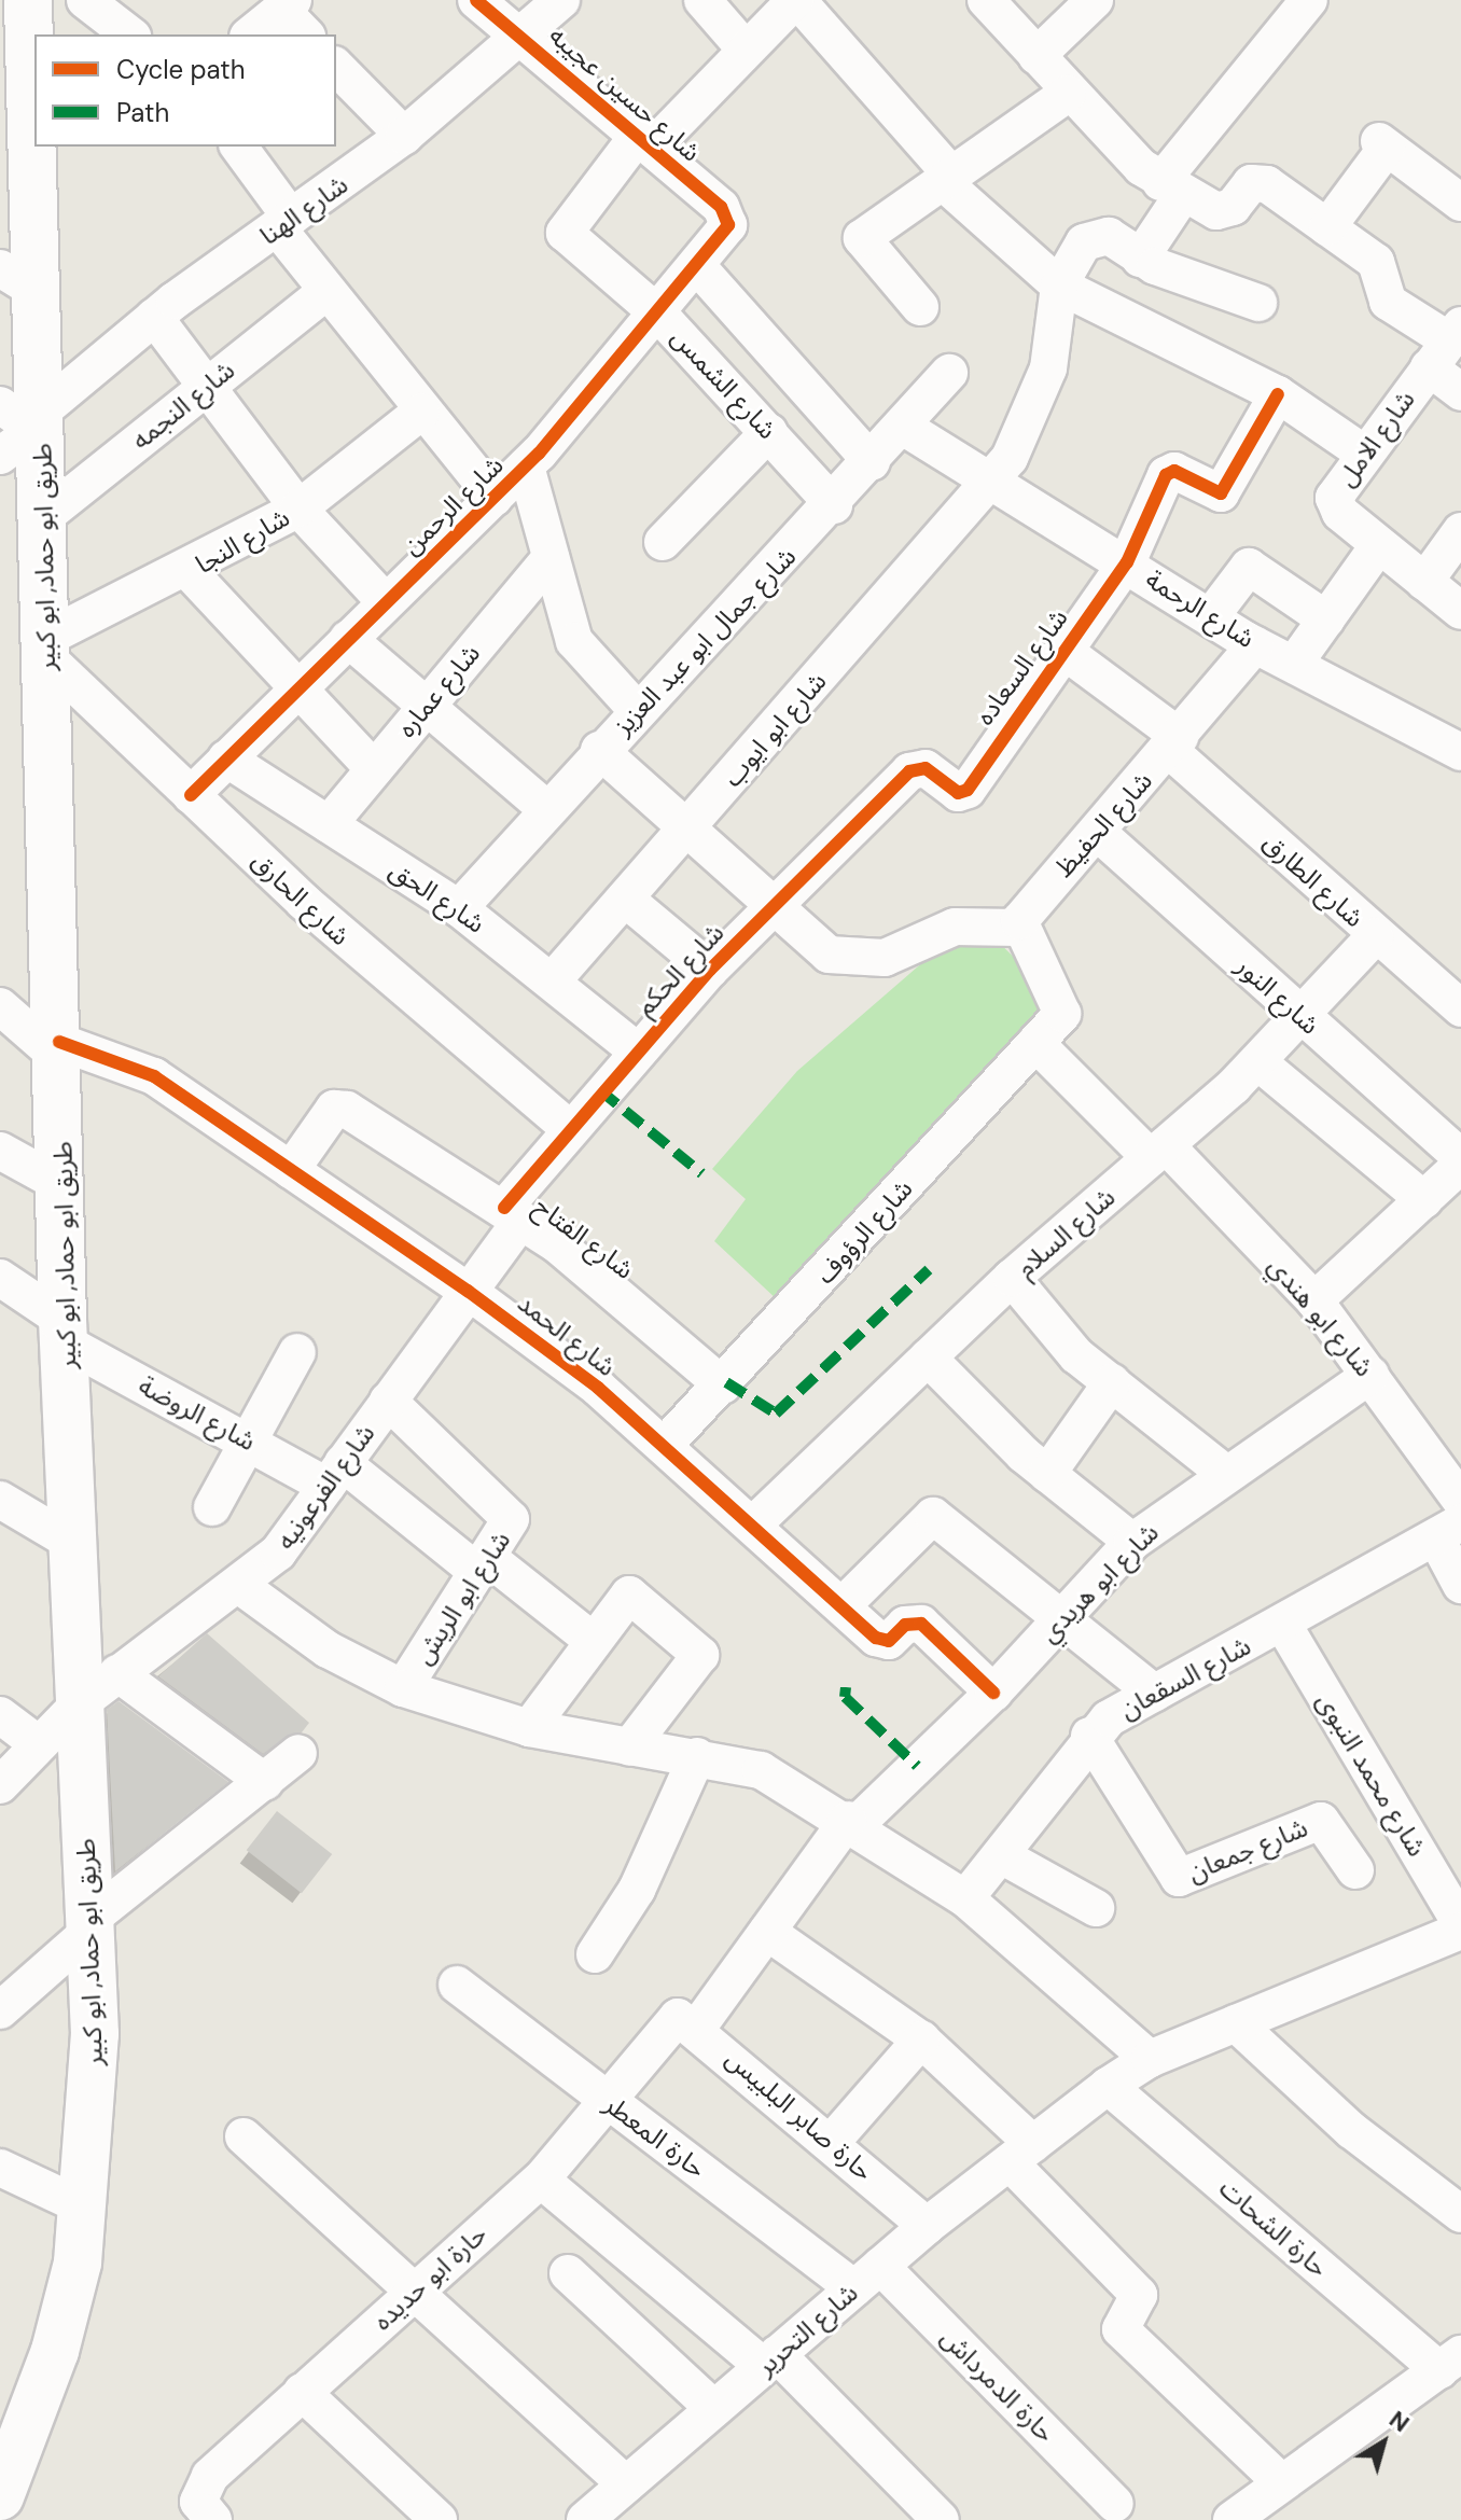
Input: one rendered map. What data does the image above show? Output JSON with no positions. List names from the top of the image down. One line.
{"streets":{"main road":["طريق ابو حماد, ابو كبير"],"street":["شارع حسين عجيبه","شارع الهنا","شارع الشمس","شارع النجمه","شارع الامل","شارع الرحمن","شارع النجا","شارع الرحمة","شارع جمال ابو عبد العزيز","شارع السعاده","شارع عماره","شارع ابو ايوب","شارع الحفيظ","شارع الطارق","شارع الحق","شارع الحارق","شارع الحكم","شارع النور","شارع الرؤوف","شارع السلام","شارع الفتاح","شارع ابو هندي","شارع الحمد","شارع الروضة","شارع الفرعونيه","شارع ابو هريدي","شارع ابو الريش","شارع السقعان","شارع محمد النبوى","شارع جمعان","حارة صابر البلبيس","حارة المعطر","حارة الشحات","حارة ابو حديده","شارع التحرير","حارة الدمرداش"]},"crossings":[["شارع حسين عجيبه","شارع الهنا"],["شارع حسين عجيبه","شارع الشمس"],["شارع حسين عجيبه","شارع الرحمن"],["شارع الهنا","طريق ابو حماد, ابو كبير"],["شارع الشمس","شارع الرحمن"],["شارع الشمس","شارع جمال ابو عبد العزيز"],["شارع النجمه","طريق ابو حماد, ابو كبير"],["شارع الرحمن","شارع الحق"],["شارع الرحمن","شارع الحارق"],["شارع النجا","طريق ابو حماد, ابو كبير"],["شارع النجا","شارع الحارق"],["طريق ابو حماد, ابو كبير","شارع الحارق"],["طريق ابو حماد, ابو كبير","شارع الحمد"],["طريق ابو حماد, ابو كبير","شارع الروضة"],["طريق ابو حماد, ابو كبير","شارع الفرعونيه"],["شارع الرحمة","شارع جمال ابو عبد العزيز"],["شارع الرحمة","شارع السعاده"],["شارع الرحمة","شارع ابو ايوب"],["شارع الرحمة","شارع الحفيظ"],["شارع جمال ابو عبد العزيز","شارع الحق"],["شارع السعاده","شارع الطارق"],["شارع السعاده","شارع الحكم"],["شارع عماره","شارع الحق"],["شارع ابو ايوب","شارع الحق"],["شارع الحفيظ","شارع الطارق"],["شارع الحفيظ","شارع النور"],["شارع الحفيظ","شارع الرؤوف"],["شارع الطارق","شارع السلام"],["شارع الحق","شارع الحكم"],["شارع الحارق","شارع الحكم"],["شارع الحكم","شارع الفتاح"],["شارع الحكم","شارع الفرعونيه"],["شارع النور","شارع السلام"],["شارع الرؤوف","شارع الفتاح"],["شارع الرؤوف","شارع ابو هندي"],["شارع الرؤوف","شارع الحمد"],["شارع السلام","شارع ابو هندي"],["شارع السلام","شارع الحمد"],["شارع الفتاح","شارع الحمد"],["شارع الفتاح","شارع الفرعونيه"],["شارع ابو هندي","شارع ابو هريدي"],["شارع الحمد","شارع الفرعونيه"],["شارع الحمد","شارع ابو هريدي"],["شارع الروضة","شارع الفرعونيه"],["شارع الروضة","شارع ابو الريش"],["شارع الفرعونيه","شارع ابو الريش"],["شارع ابو هريدي","حارة ابو حديده"],["شارع السقعان","شارع محمد النبوى"],["شارع السقعان","شارع جمعان"],["حارة صابر البلبيس","حارة ابو حديده"],["حارة صابر البلبيس","شارع التحرير"],["حارة المعطر","حارة ابو حديده"],["حارة المعطر","شارع التحرير"],["حارة المعطر","حارة الدمرداش"],["حارة الشحات","شارع التحرير"],["شارع التحرير","حارة الدمرداش"]],"legend":["Cycle path","Path"],"north":"top right"}
